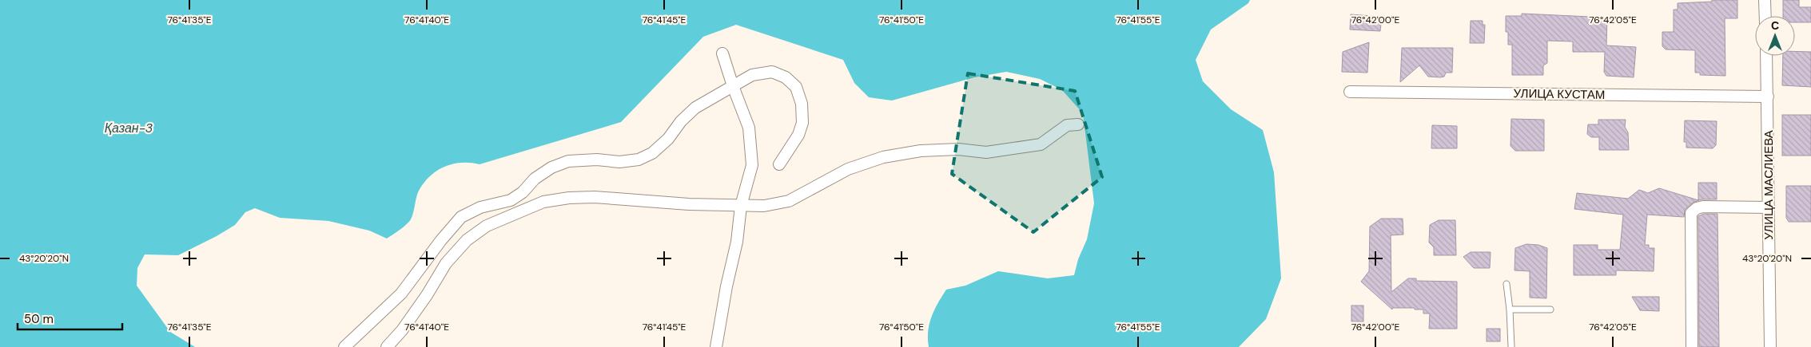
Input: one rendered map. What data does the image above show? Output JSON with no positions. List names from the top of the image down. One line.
{"streets":{"street":["УЛИЦА КУСТАМ","УЛИЦА МАСЛИЕВА"]},"crossings":[["УЛИЦА КУСТАМ","УЛИЦА МАСЛИЕВА"]],"water":["Қазан-3"],"scale_bar":"50 m","north":"top","coordinates":["76°41'35\"E","76°41'40\"E","76°41'45\"E","76°41'50\"E","76°41'55\"E","76°42'00\"E","76°42'05\"E","43°20'20\"N"]}
